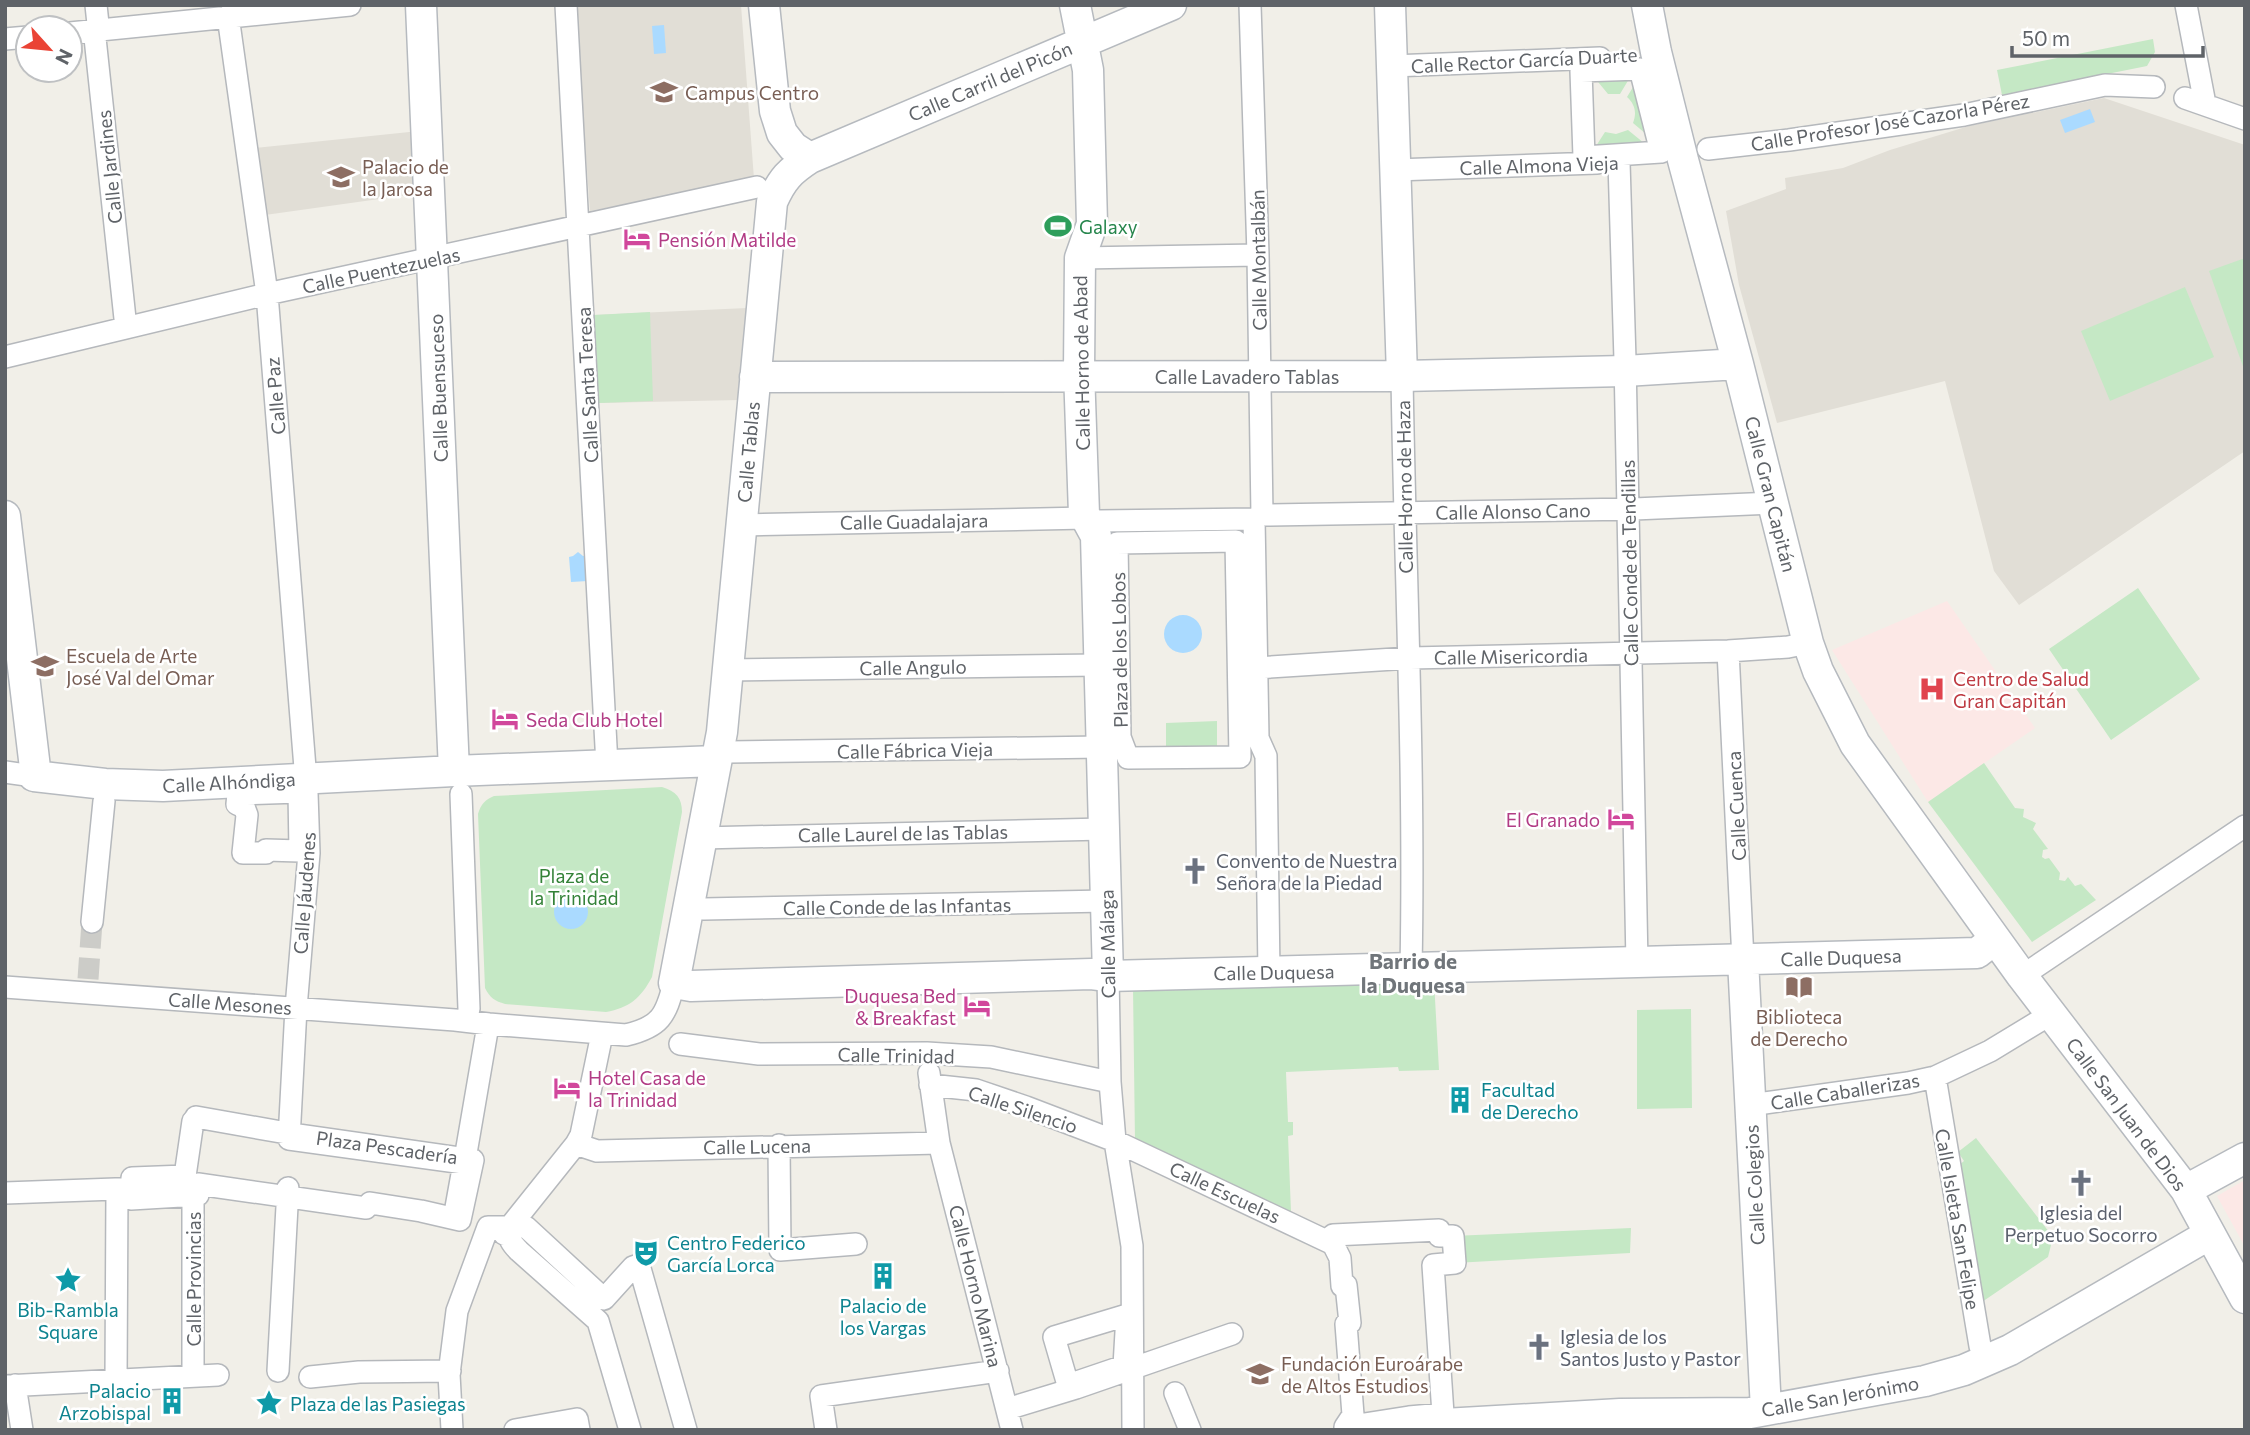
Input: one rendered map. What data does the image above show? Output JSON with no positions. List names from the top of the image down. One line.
{"streets":{"street":["Calle Rector García Duarte","Calle Carril del Picón","Calle Profesor José Cazorla Pérez","Calle Almona Vieja","Calle Jardines","Calle Montalbán","Calle Puentezuelas","Calle Horno de Abad","Calle Lavadero Tablas","Calle Santa Teresa","Calle Buensuceso","Calle Paz","Calle Tablas","Calle Horno de Haza","Calle Gran Capitán","Calle Alonso Cano","Calle Guadalajara","Calle Conde de Tendillas","Plaza de los Lobos","Calle Misericordia","Calle Angulo","Calle Fábrica Vieja","Calle Alhóndiga","Calle Cuenca","Calle Laurel de las Tablas","Calle Jáudenes","Calle Conde de las Infantas","Calle Málaga","Calle Duquesa","Calle Mesones","Calle Trinidad","Calle Caballerizas","Calle Silencio","Calle San Juan de Dios","Calle Lucena","Plaza Pescadería","Calle Colegios","Calle Escuelas","Calle Isleta San Felipe","Calle Provincias","Calle Horno Marina","Calle San Jerónimo"]},"crossings":[["Calle Rector García Duarte","Calle Horno de Haza"],["Calle Rector García Duarte","Calle Gran Capitán"],["Calle Carril del Picón","Calle Horno de Abad"],["Calle Carril del Picón","Calle Tablas"],["Calle Profesor José Cazorla Pérez","Calle Almona Vieja"],["Calle Profesor José Cazorla Pérez","Calle Gran Capitán"],["Calle Almona Vieja","Calle Horno de Haza"],["Calle Almona Vieja","Calle Gran Capitán"],["Calle Almona Vieja","Calle Conde de Tendillas"],["Calle Jardines","Calle Puentezuelas"],["Calle Montalbán","Calle Lavadero Tablas"],["Calle Montalbán","Calle Alonso Cano"],["Calle Puentezuelas","Calle Santa Teresa"],["Calle Puentezuelas","Calle Buensuceso"],["Calle Puentezuelas","Calle Paz"],["Calle Horno de Abad","Calle Lavadero Tablas"],["Calle Horno de Abad","Calle Guadalajara"],["Calle Horno de Abad","Plaza de los Lobos"],["Calle Lavadero Tablas","Calle Tablas"],["Calle Lavadero Tablas","Calle Horno de Haza"],["Calle Lavadero Tablas","Calle Gran Capitán"],["Calle Lavadero Tablas","Calle Conde de Tendillas"],["Calle Buensuceso","Calle Alhóndiga"],["Calle Paz","Calle Alhóndiga"],["Calle Paz","Calle Jáudenes"],["Calle Tablas","Calle Guadalajara"],["Calle Tablas","Calle Angulo"],["Calle Tablas","Calle Fábrica Vieja"],["Calle Horno de Haza","Calle Alonso Cano"],["Calle Horno de Haza","Calle Misericordia"],["Calle Horno de Haza","Calle Duquesa"],["Calle Gran Capitán","Calle Alonso Cano"],["Calle Gran Capitán","Calle Misericordia"],["Calle Gran Capitán","Calle Duquesa"],["Calle Gran Capitán","Calle San Juan de Dios"],["Calle Alonso Cano","Calle Conde de Tendillas"],["Calle Guadalajara","Plaza de los Lobos"],["Calle Conde de Tendillas","Calle Misericordia"],["Calle Conde de Tendillas","Calle Duquesa"],["Plaza de los Lobos","Calle Angulo"],["Plaza de los Lobos","Calle Fábrica Vieja"],["Plaza de los Lobos","Calle Málaga"],["Calle Misericordia","Calle Cuenca"],["Calle Fábrica Vieja","Calle Málaga"],["Calle Alhóndiga","Calle Jáudenes"],["Calle Cuenca","Calle Duquesa"],["Calle Cuenca","Calle Colegios"],["Calle Laurel de las Tablas","Calle Málaga"],["Calle Jáudenes","Calle Mesones"],["Calle Jáudenes","Plaza Pescadería"],["Calle Conde de las Infantas","Calle Málaga"],["Calle Málaga","Calle Duquesa"],["Calle Málaga","Calle Trinidad"],["Calle Málaga","Calle Silencio"],["Calle Málaga","Calle Escuelas"],["Calle Duquesa","Calle San Juan de Dios"],["Calle Duquesa","Calle Colegios"],["Calle Trinidad","Calle Horno Marina"],["Calle Caballerizas","Calle San Juan de Dios"],["Calle Caballerizas","Calle Colegios"],["Calle Caballerizas","Calle Isleta San Felipe"],["Calle Silencio","Calle Escuelas"],["Calle Silencio","Calle Horno Marina"],["Calle San Juan de Dios","Calle San Jerónimo"],["Calle Lucena","Calle Horno Marina"],["Calle Colegios","Calle San Jerónimo"],["Calle Isleta San Felipe","Calle San Jerónimo"]],"districts":["Barrio de la Duquesa"],"parks":["Plaza de la Trinidad"],"places":{"school or university":["Campus Centro","Palacio de la Jarosa","Escuela de Arte José Val del Omar","Fundación Euroárabe de Altos Estudios"],"sports":["Galaxy"],"hotel":["Pensión Matilde","Seda Club Hotel","El Granado","Duquesa Bed & Breakfast","Hotel Casa de la Trinidad"],"hospital":["Centro de Salud Gran Capitán"],"church":["Convento de Nuestra Señora de la Piedad","Iglesia del Perpetuo Socorro","Iglesia de los Santos Justo y Pastor"],"library":["Biblioteca de Derecho"],"building":["Facultad de Derecho","Palacio de los Vargas","Palacio Arzobispal"],"theatre":["Centro Federico García Lorca"],"place":["Bib-Rambla Square","Plaza de las Pasiegas"]},"scale_bar":"50 m","north":"bottom right"}
